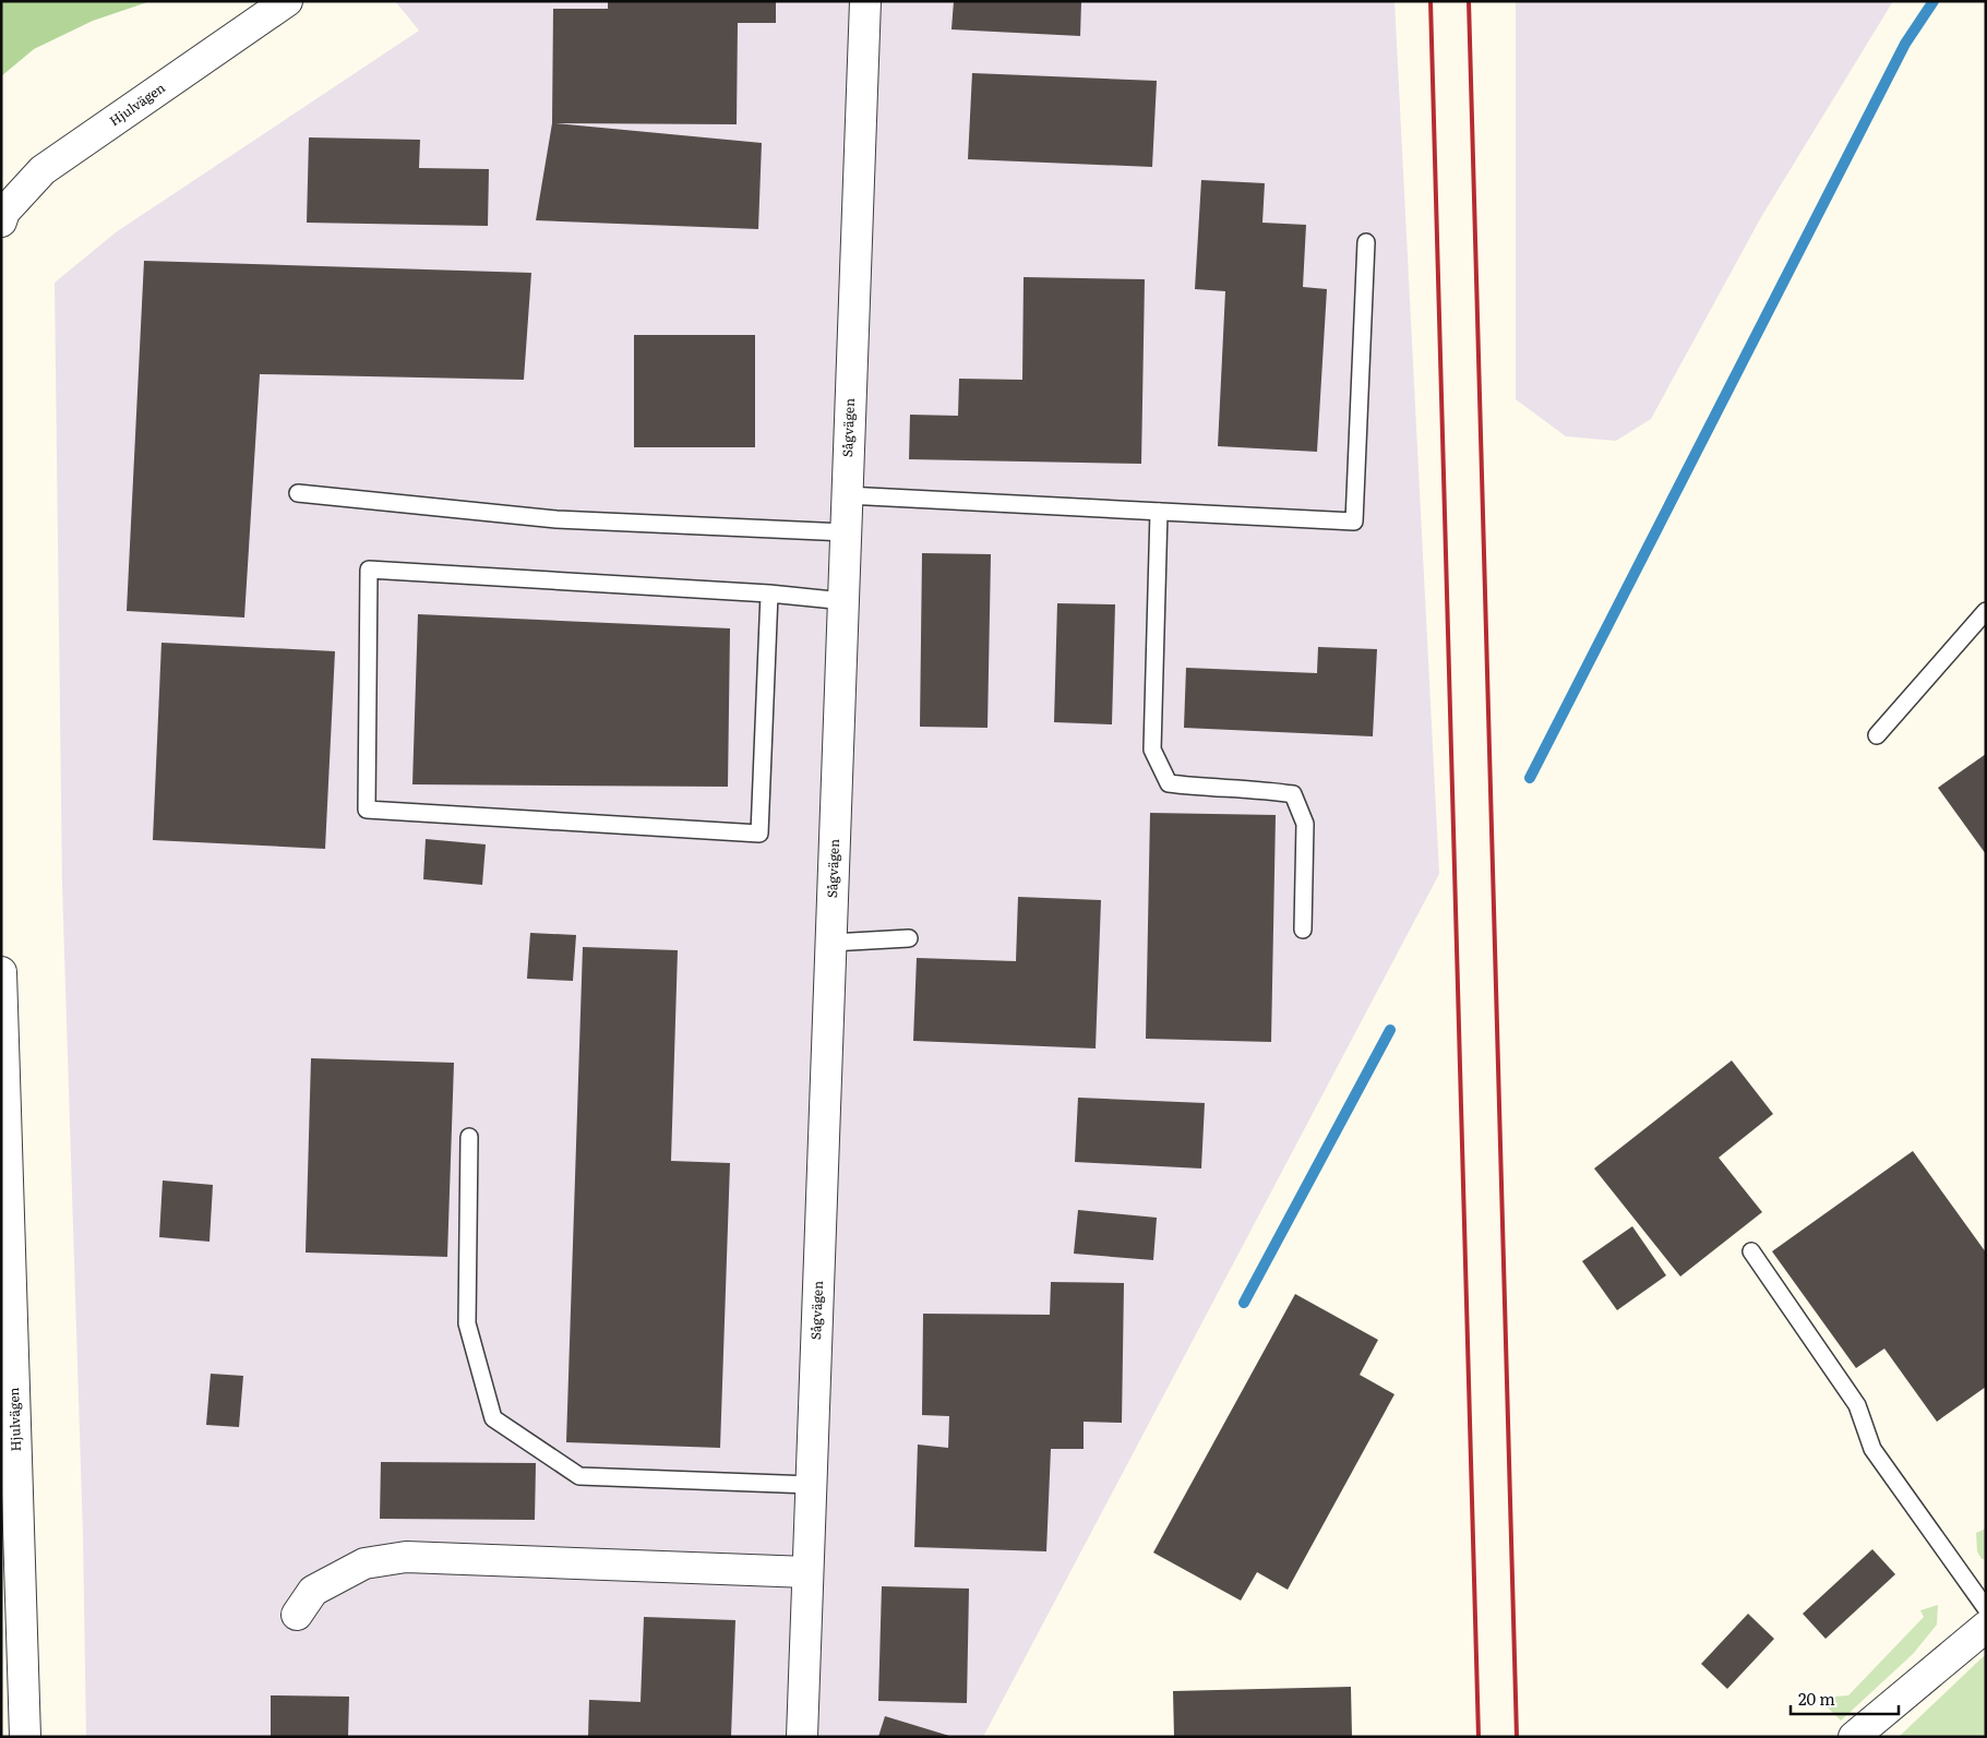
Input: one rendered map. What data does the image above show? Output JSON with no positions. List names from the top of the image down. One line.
{"streets":{"street":["Hjulvägen","Sågvägen"]},"scale_bar":"20 m"}
